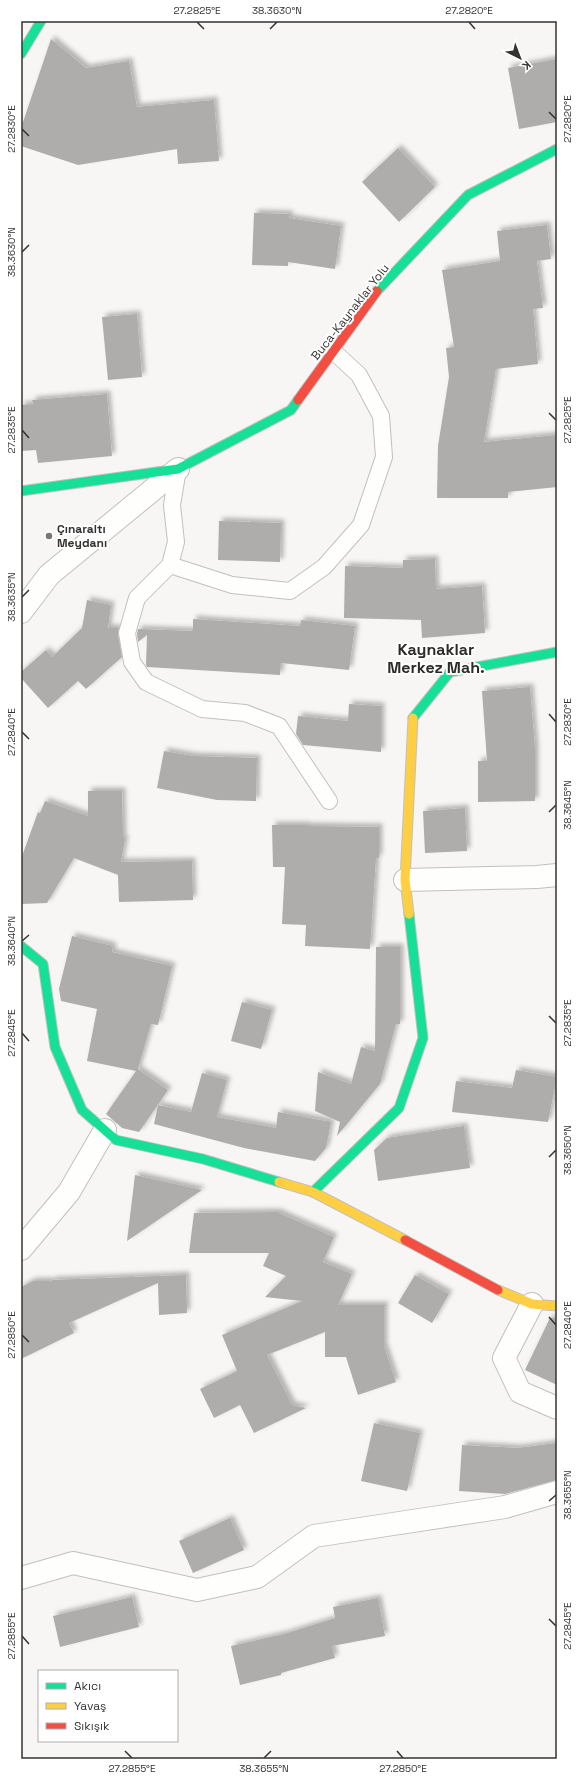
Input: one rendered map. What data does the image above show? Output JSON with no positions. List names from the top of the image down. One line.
{"streets":{"street":["Buca-Kaynaklar Yolu"]},"districts":["Kaynaklar Merkez Mah."],"places":["Çınaraltı Meydanı"],"legend":["Akıcı","Yavaş","Sıkışık"],"north":"bottom right","coordinates":["27.2825°E","38.3630°N","27.2820°E","27.2830°E","27.2835°E","38.3635°N","27.2840°E","38.3645°N","38.3640°N","27.2845°E","38.3650°N","27.2850°E","38.3655°N","27.2855°E"]}
